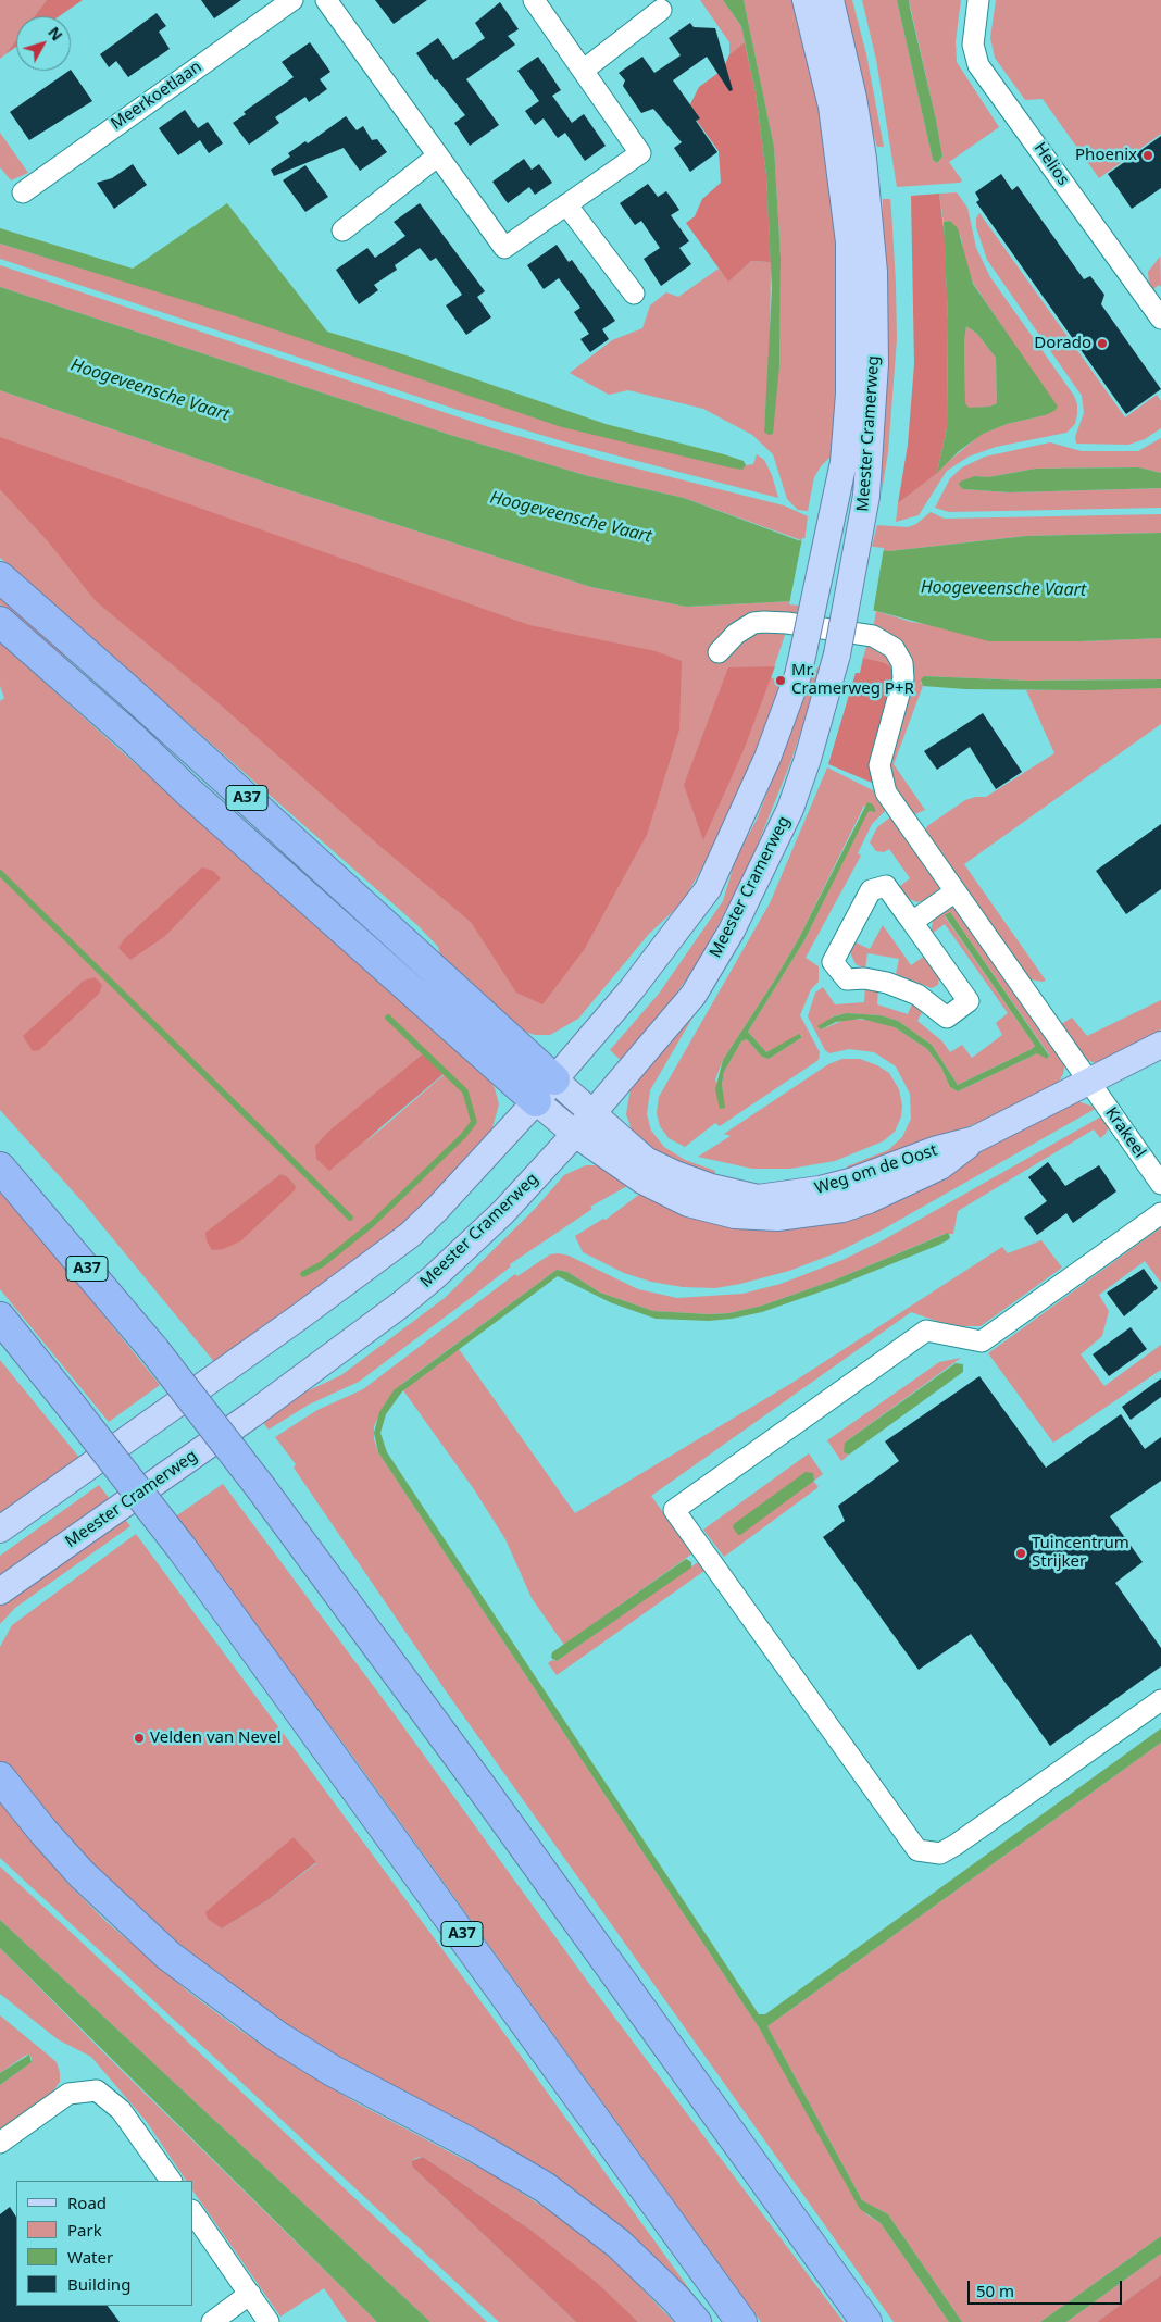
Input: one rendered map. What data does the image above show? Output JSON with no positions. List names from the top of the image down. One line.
{"streets":{"highway":["A37"],"main road":["Meester Cramerweg","Weg om de Oost"],"street":["Meerkoetlaan","Helios","Krakeel"]},"crossings":[["Meester Cramerweg","A37"],["Meester Cramerweg","Weg om de Oost"],["A37","Weg om de Oost"],["Krakeel","Weg om de Oost"]],"water":["Hoogeveensche Vaart"],"places":["Phoenix","Dorado","Mr. Cramerweg P+R","Tuincentrum Strijker","Velden van Nevel"],"legend":["Road","Park","Water","Building"],"scale_bar":"50 m","north":"top right"}
